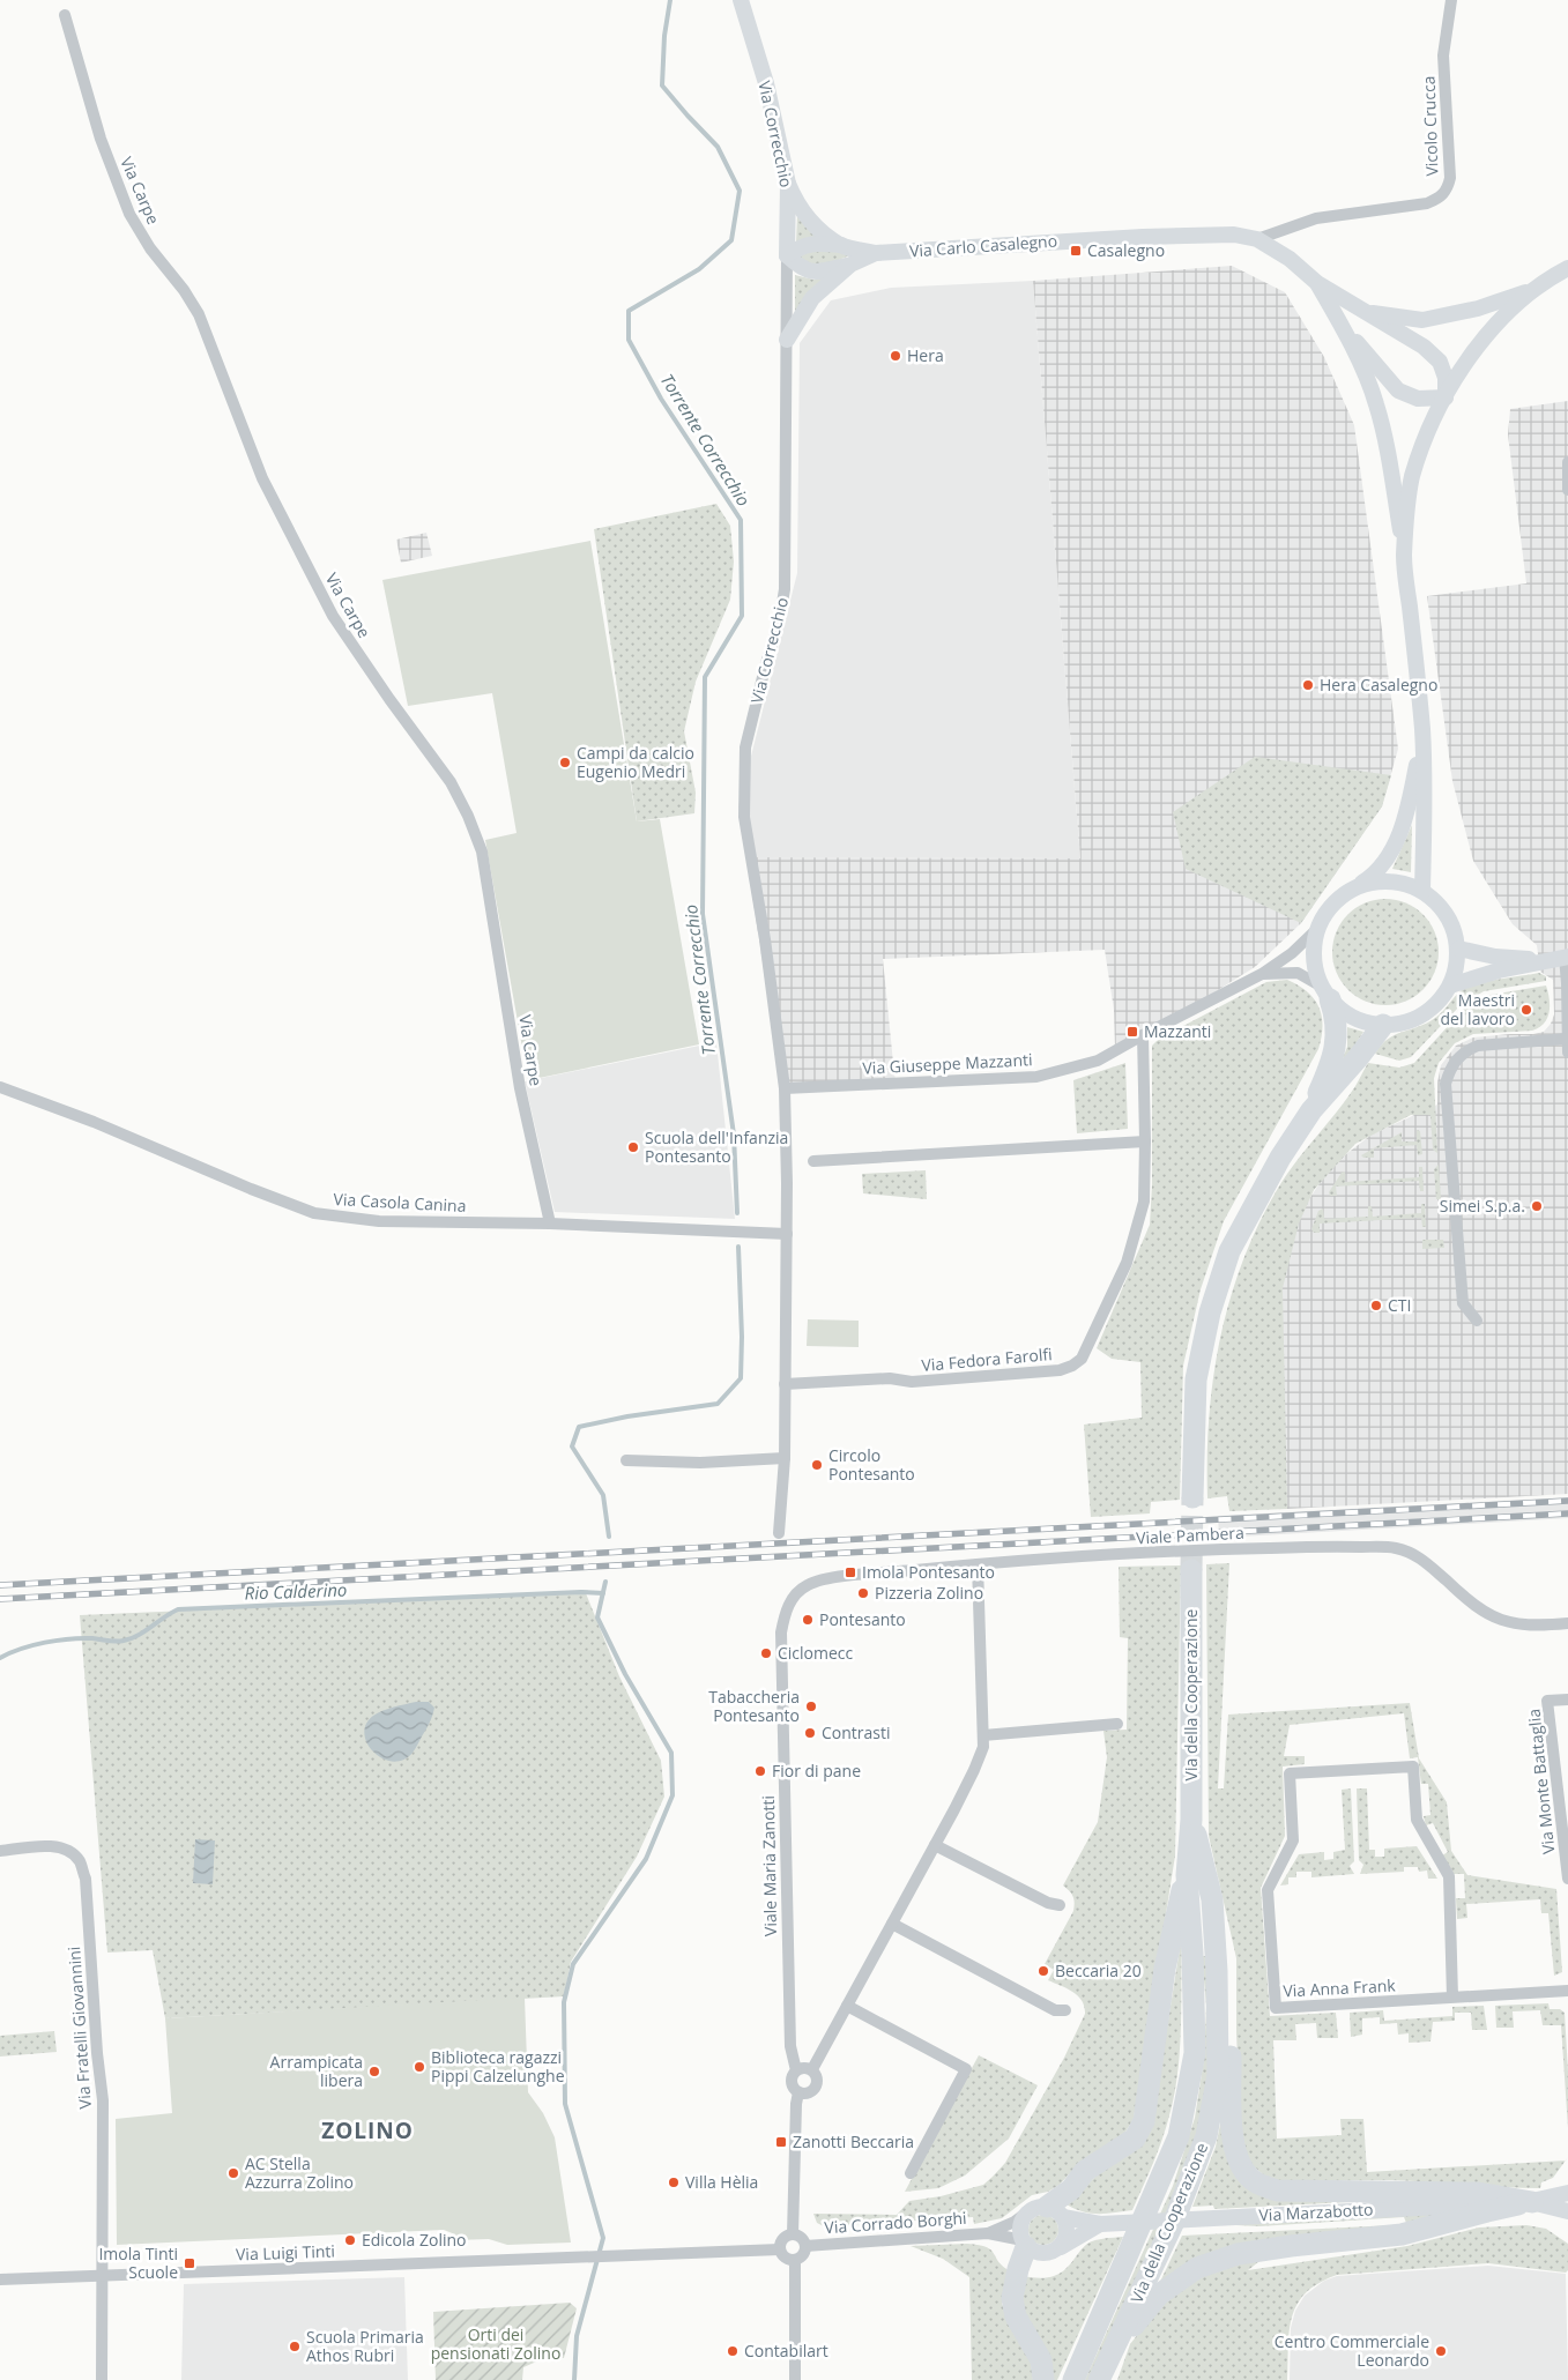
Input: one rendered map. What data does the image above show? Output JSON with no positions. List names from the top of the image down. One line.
{"streets":{"highway":["Via della Cooperazione"],"street":["Vicolo Crucca","Via Correcchio","Via Carpe","Via Carlo Casalegno","Via Giuseppe Mazzanti","Via Casola Canina","Via Fedora Farolfi","Viale Pambera","Via Monte Battaglia","Viale Maria Zanotti","Via Anna Frank","Via Fratelli Giovannini","Via Marzabotto","Via Corrado Borghi","Via Luigi Tinti"]},"crossings":[["Vicolo Crucca","Via Carlo Casalegno"],["Via Correcchio","Via Carlo Casalegno"],["Via Correcchio","Via Giuseppe Mazzanti"],["Via Correcchio","Via Casola Canina"],["Via Carpe","Via Casola Canina"],["Via Giuseppe Mazzanti","Via Fedora Farolfi"],["Viale Pambera","Viale Maria Zanotti"],["Viale Maria Zanotti","Via Corrado Borghi"],["Viale Maria Zanotti","Via Luigi Tinti"],["Via Fratelli Giovannini","Via Luigi Tinti"],["Via Marzabotto","Via Corrado Borghi"],["Via Corrado Borghi","Via Luigi Tinti"]],"districts":["ZOLINO"],"water":["Torrente Correcchio","Rio Calderino"],"parks":["Orti dei pensionati Zolino"],"places":{"transit":["Casalegno","Mazzanti","Imola Pontesanto","Zanotti Beccaria","Imola Tinti Scuole"],"other":["Hera","Hera Casalegno","Campi da calcio Eugenio Medri","Maestri del lavoro","Scuola dell'Infanzia Pontesanto","Simei S.p.a.","CTI","Circolo Pontesanto","Pizzeria Zolino","Pontesanto","Ciclomecc","Tabaccheria Pontesanto","Contrasti","Fior di pane","Beccaria 20","Biblioteca ragazzi Pippi Calzelunghe","Arrampicata libera","AC Stella Azzurra Zolino","Villa Hèlia","Edicola Zolino","Scuola Primaria Athos Rubri","Contabilart","Centro Commerciale Leonardo"]}}
